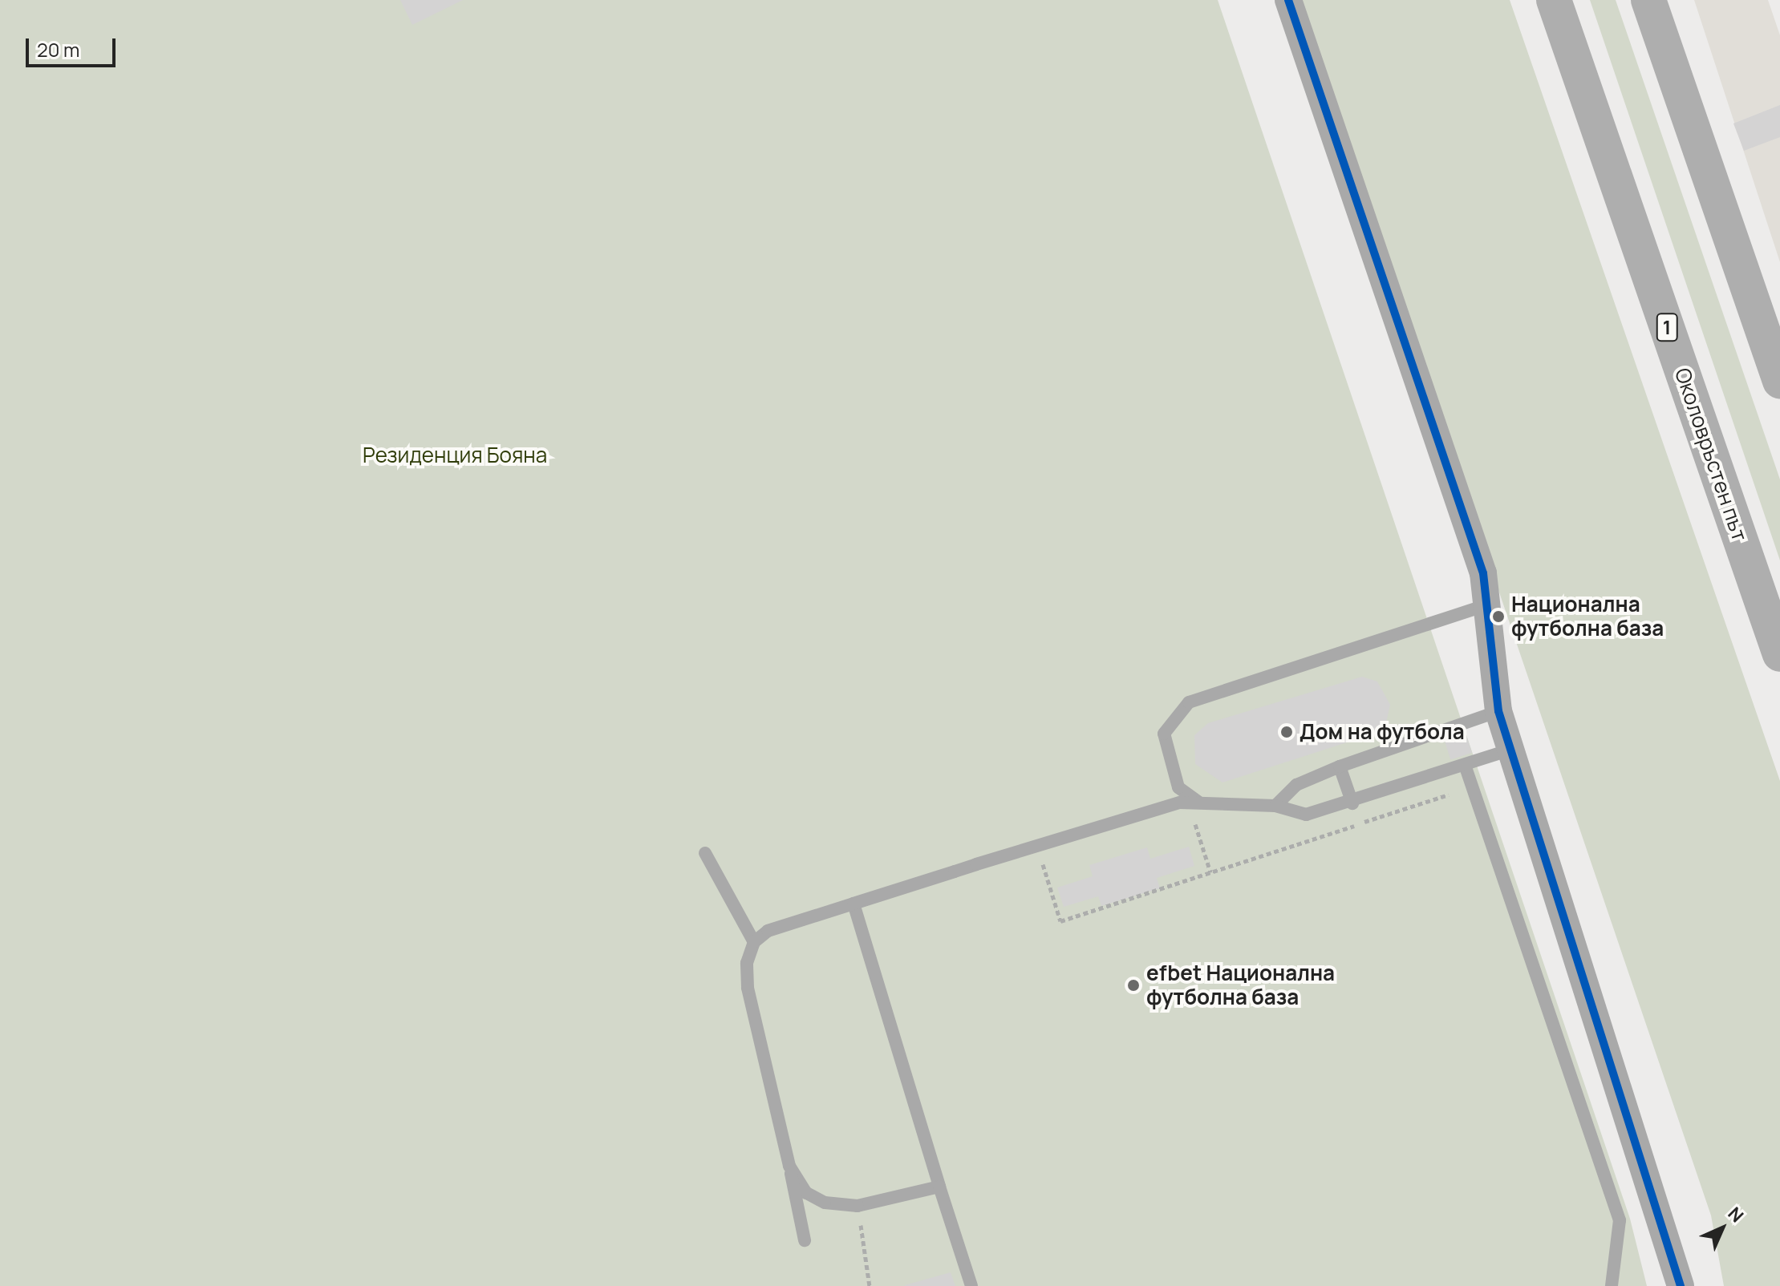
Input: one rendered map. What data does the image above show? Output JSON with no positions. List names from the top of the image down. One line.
{"streets":{"highway":["1","Околовръстен път"]},"parks":["Резиденция Бояна"],"places":["Национална футболна база","Дом на футбола","efbet Национална футболна база"],"scale_bar":"20 m","north":"top right"}
